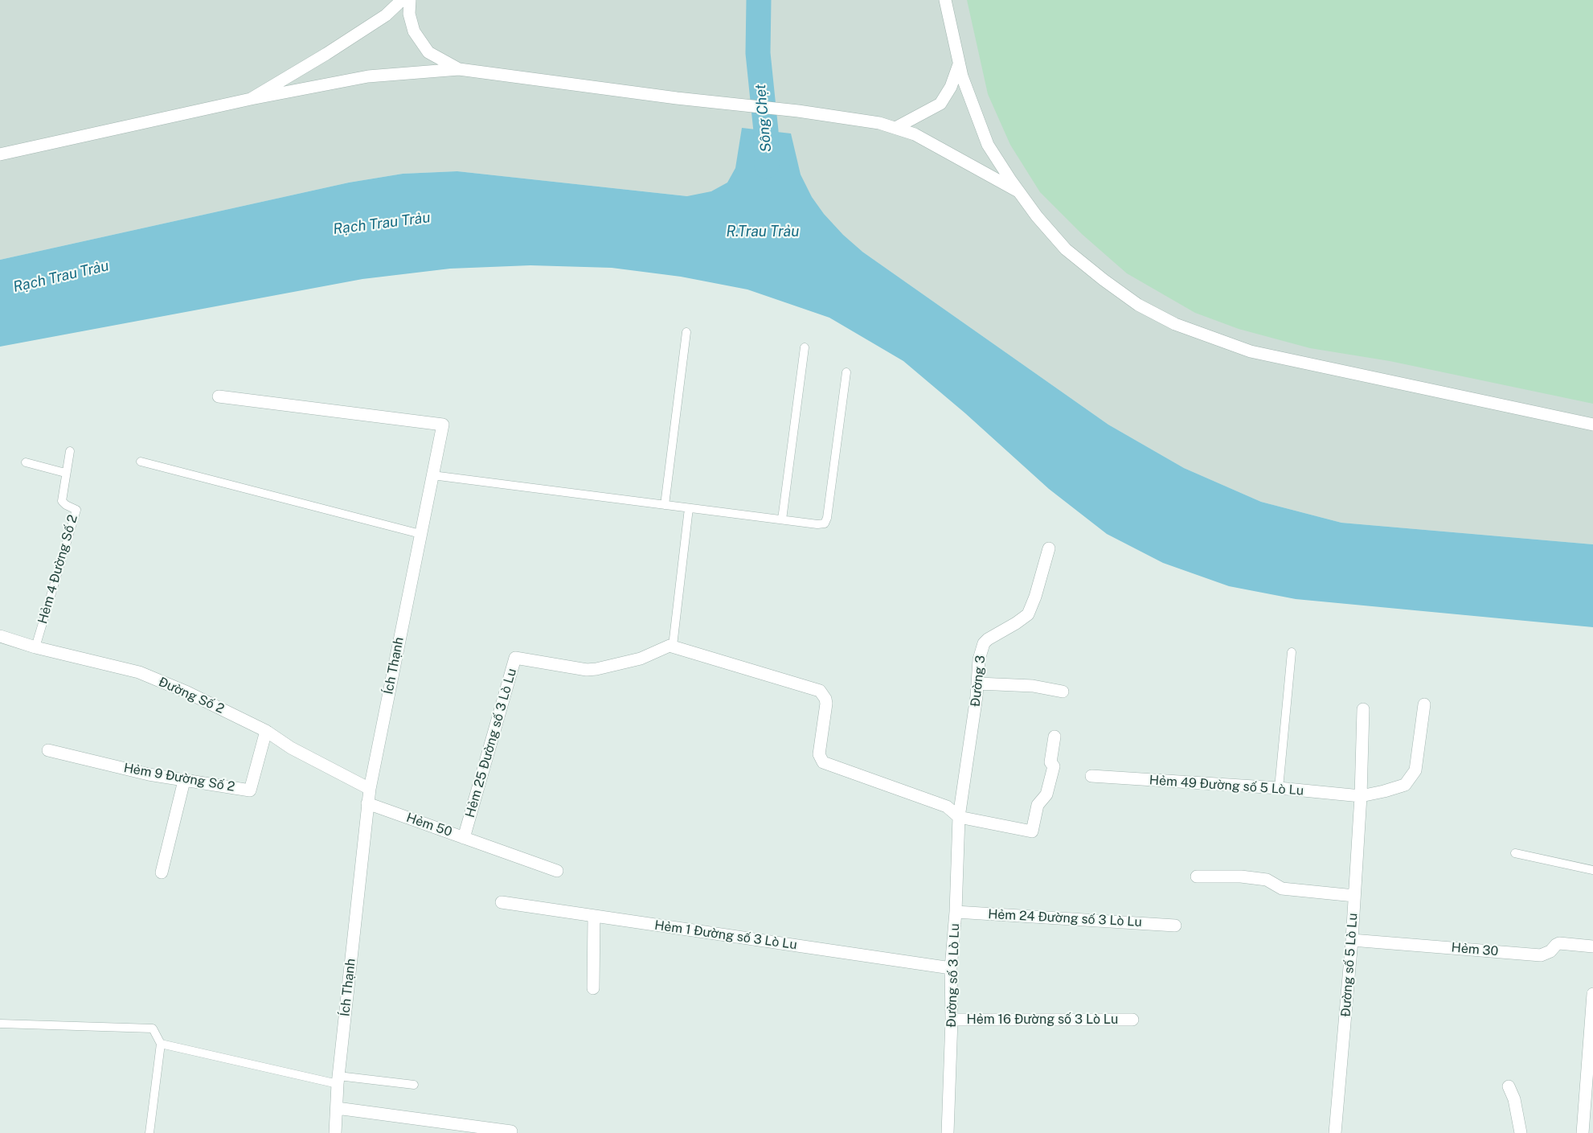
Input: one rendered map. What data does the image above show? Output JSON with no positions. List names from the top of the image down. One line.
{"streets":{"street":["Ích Thạnh","Đường 3","Đường Số 2","Hẻm 25 Đường số 3 Lò Lu","Hẻm 9 Đường Số 2","Hẻm 49 Đường số 5 Lò Lu","Hẻm 50","Hẻm 24 Đường số 3 Lò Lu","Hẻm 1 Đường số 3 Lò Lu","Hẻm 30","Đường số 5 Lò Lu","Đường số 3 Lò Lu","Hẻm 16 Đường số 3 Lò Lu"],"lane":["Hẻm 4 Đường Số 2"]},"crossings":[["Hẻm 4 Đường Số 2","Đường Số 2"],["Ích Thạnh","Đường Số 2"],["Ích Thạnh","Hẻm 50"],["Đường 3","Đường số 3 Lò Lu"],["Đường Số 2","Hẻm 9 Đường Số 2"],["Hẻm 25 Đường số 3 Lò Lu","Hẻm 50"],["Hẻm 49 Đường số 5 Lò Lu","Đường số 5 Lò Lu"],["Hẻm 24 Đường số 3 Lò Lu","Đường số 3 Lò Lu"],["Hẻm 1 Đường số 3 Lò Lu","Đường số 3 Lò Lu"],["Hẻm 30","Đường số 5 Lò Lu"],["Đường số 3 Lò Lu","Hẻm 16 Đường số 3 Lò Lu"]],"water":["Sông Chẹt","Rạch Trau Trảu","R.Trau Trảu"]}
